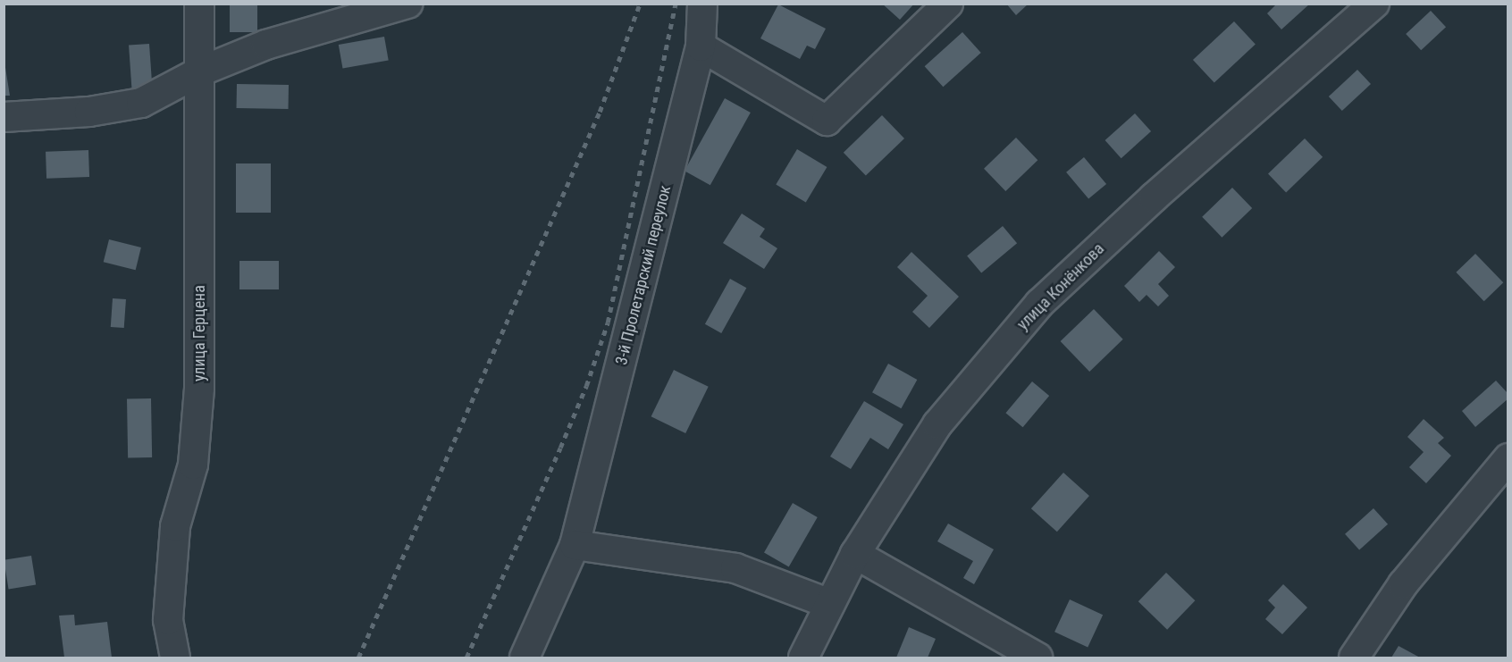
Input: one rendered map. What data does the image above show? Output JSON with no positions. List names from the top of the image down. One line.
{"streets":{"street":["3-й Пролетарский переулок","улица Конёнкова","улица Герцена"]}}
